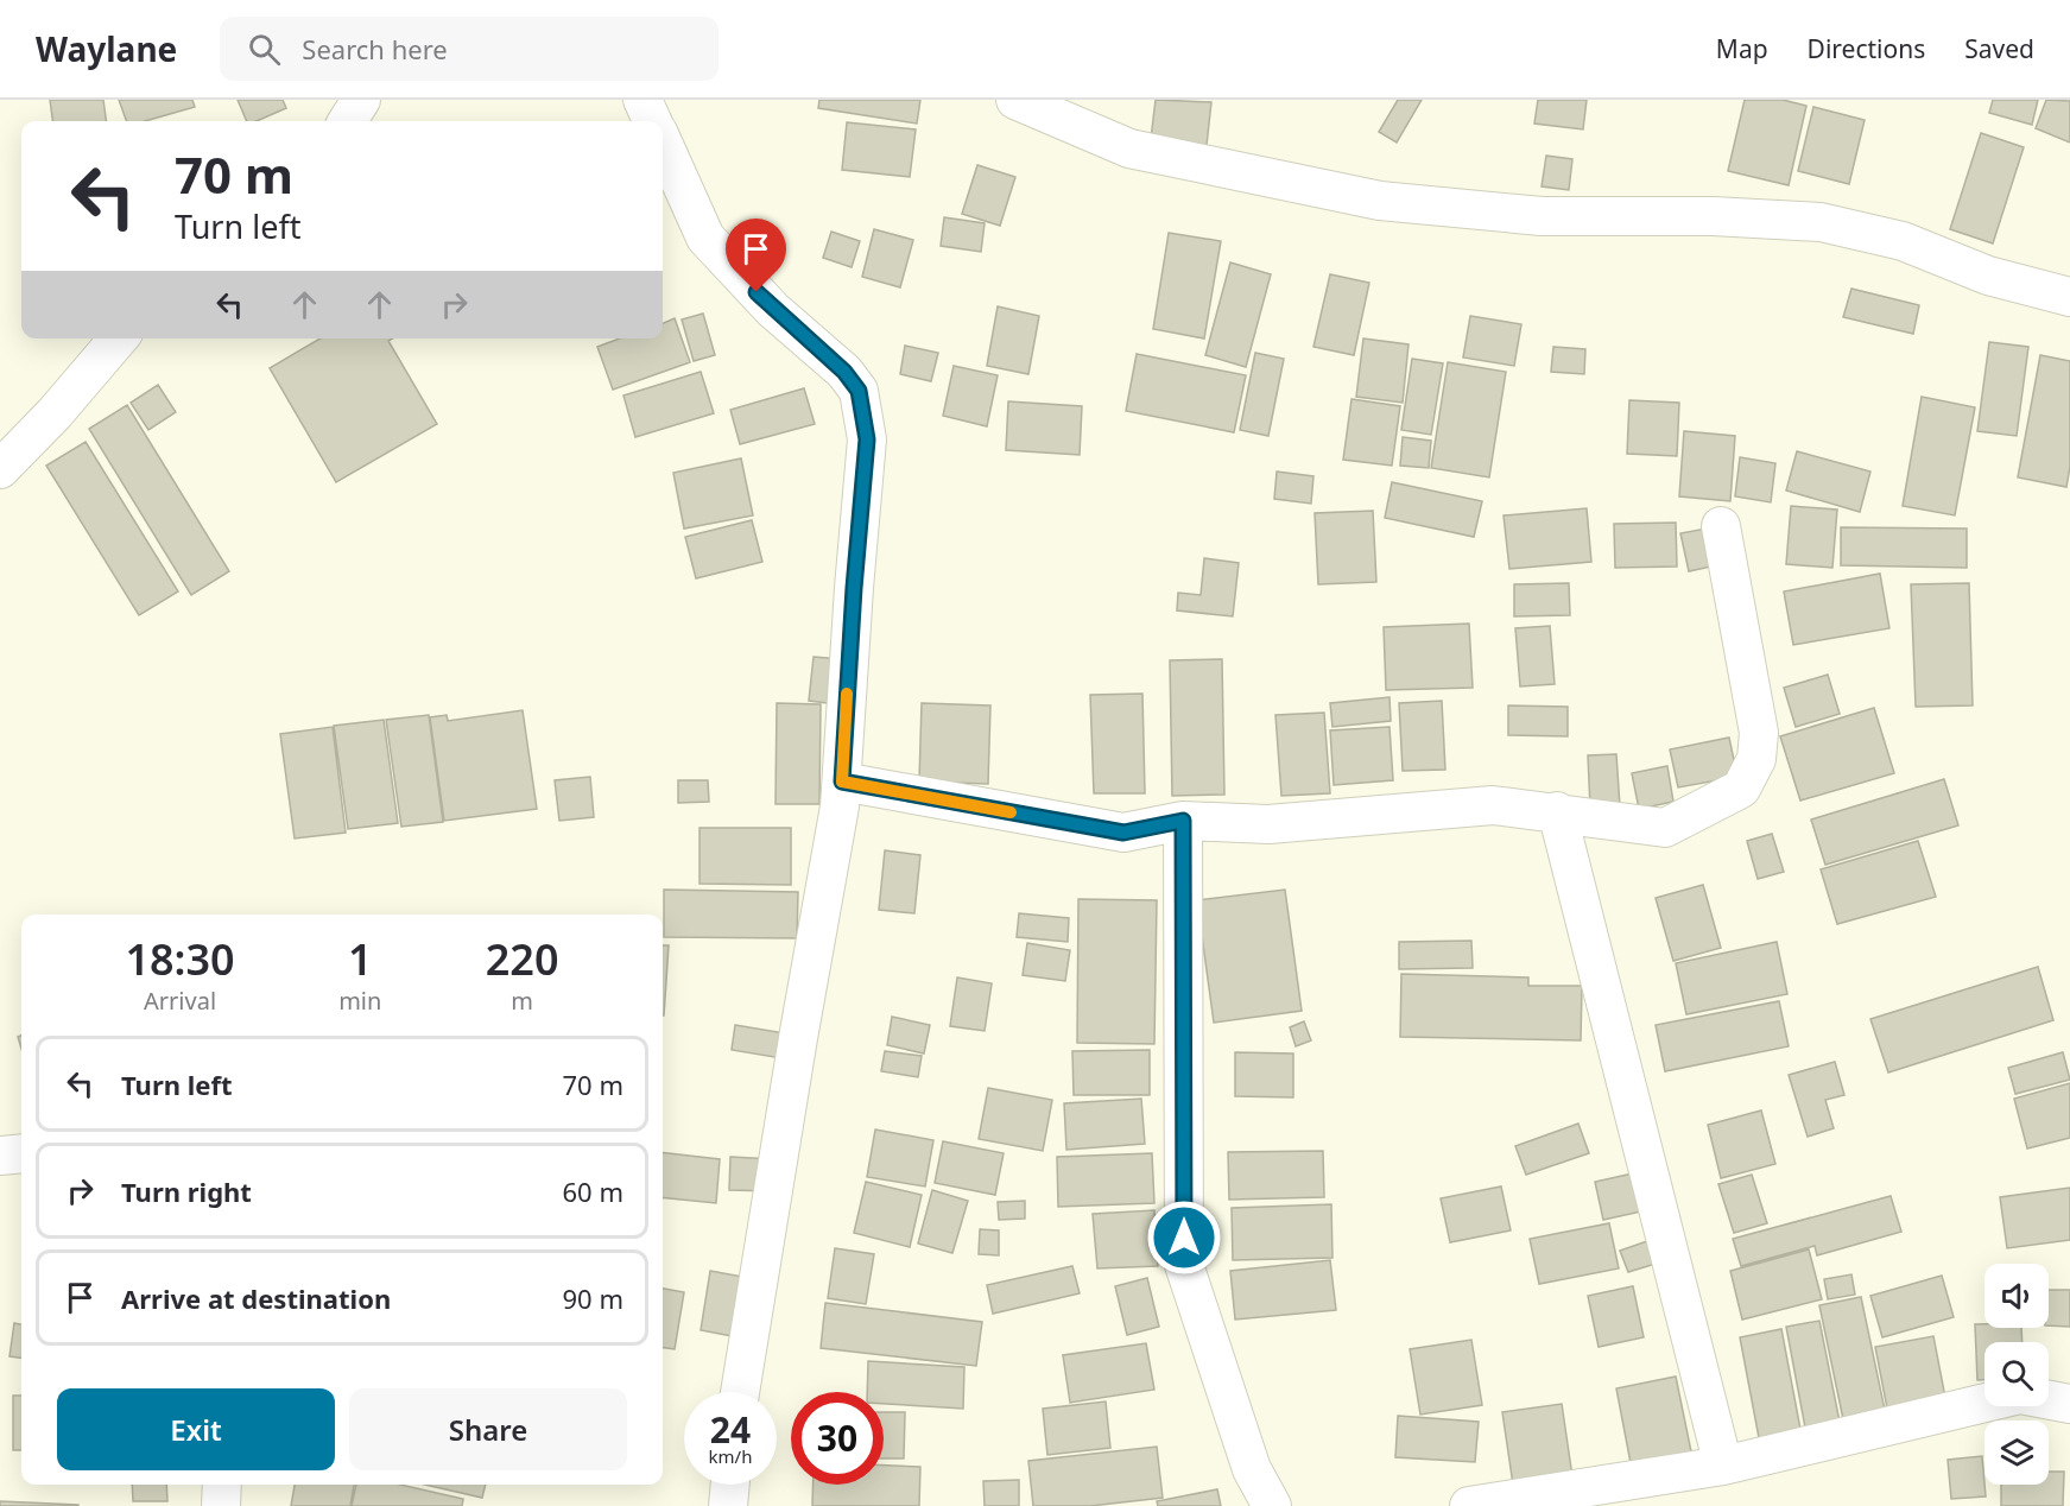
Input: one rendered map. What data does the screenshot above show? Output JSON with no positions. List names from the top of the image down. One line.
{"page":{"header":"Waylane","search":"Search here","nav":["Map","Directions","Saved"],"turn":["70 m","Turn left"],"eta":["18:30","Arrival","1","min","220","m"],"list":[{"name":"Turn left","value":"70 m"},{"name":"Turn right","value":"60 m"},{"name":"Arrive at destination","value":"90 m"}],"buttons":["Exit","Share"],"speed":"24 km/h","limit":"30"}}
